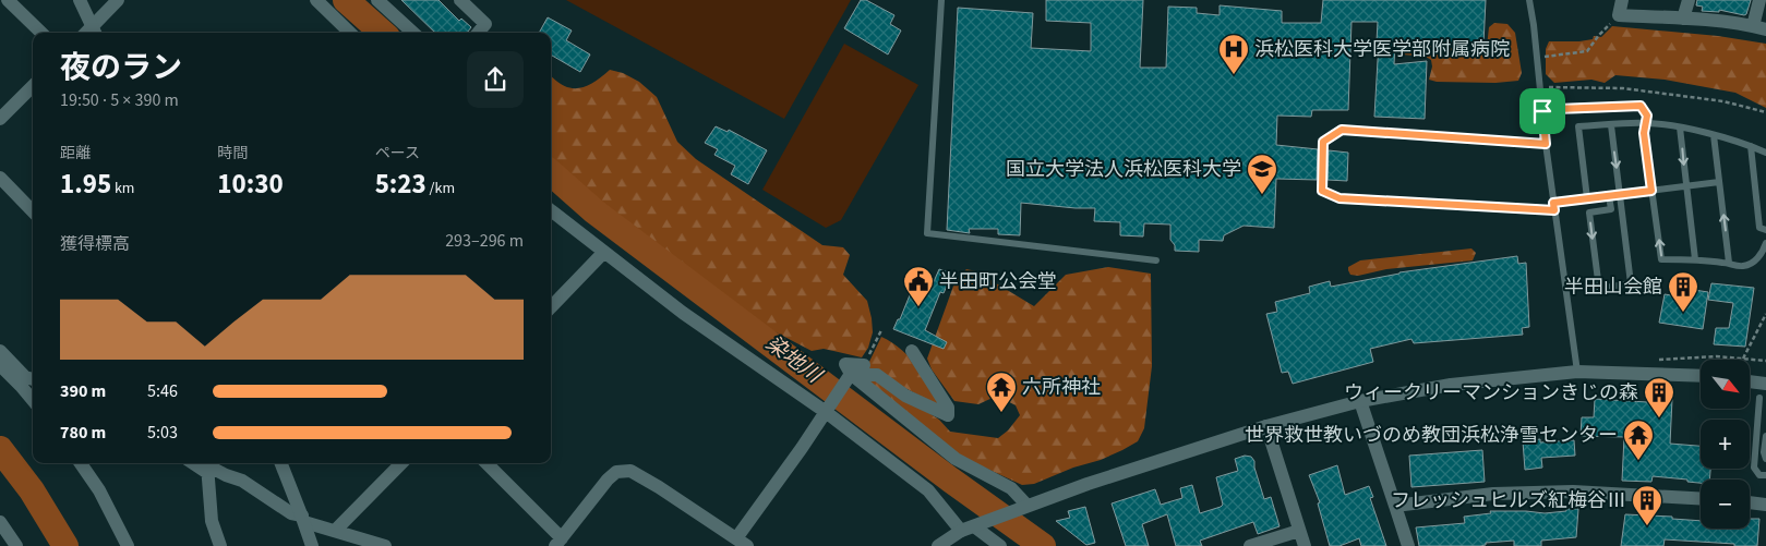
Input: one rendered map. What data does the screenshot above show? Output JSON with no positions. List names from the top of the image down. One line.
{"water":["染地川"],"places":{"hospital":["浜松医科大学医学部附属病院"],"school or university":["国立大学法人浜松医科大学"],"public building":["半田町公会堂"],"building":["半田山会館","ウィークリーマンションきじの森","フレッシュヒルズ紅梅谷Ⅲ"],"temple":["六所神社","世界救世教いづのめ教団浜松浄雪センター"]},"north":"bottom right","page":{"heading":["夜のラン","19:50 · 5 × 390 m"],"stats":[["距離","1.95 km"],["時間","10:30"],["ペース","5:23 /km"]],"chart":["獲得標高","293–296 m"],"map_buttons":["+","−"],"list":[{"name":"390 m","note":"5:46"},{"name":"780 m","note":"5:03"}]}}
